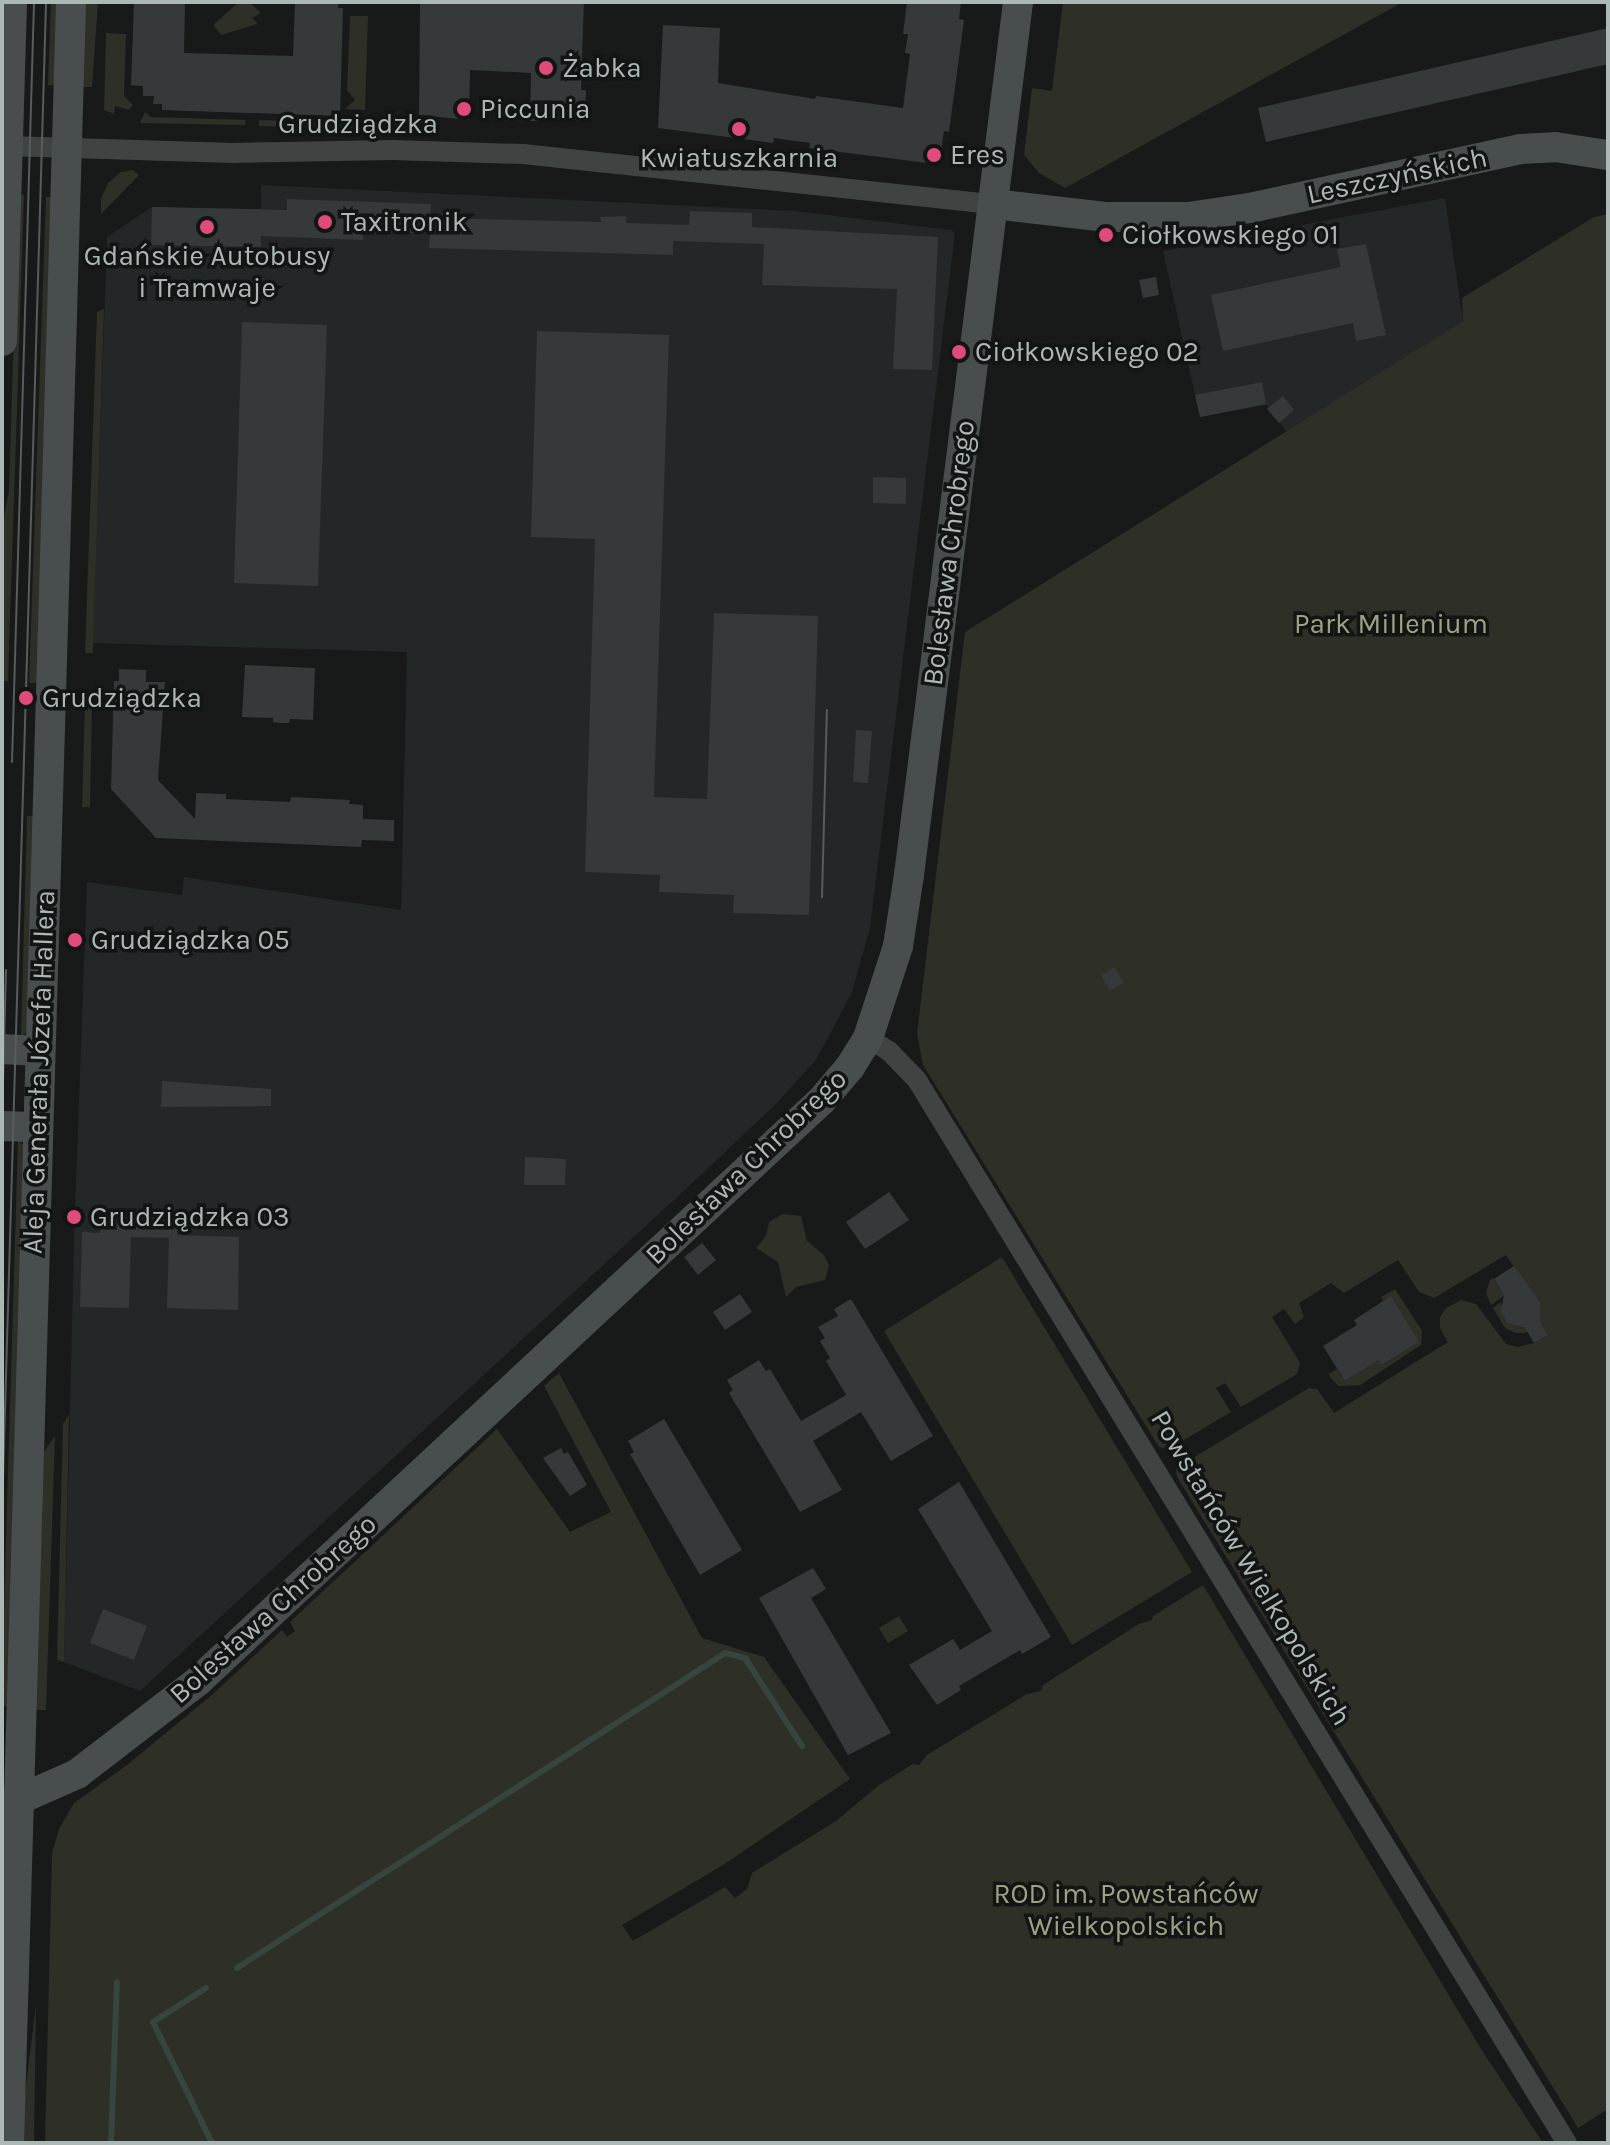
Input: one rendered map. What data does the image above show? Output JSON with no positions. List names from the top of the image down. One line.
{"streets":{"street":["Grudziądzka","Leszczyńskich","Bolesława Chrobrego","Aleja Generała Józefa Hallera","Powstańców Wielkopolskich"]},"crossings":[["Grudziądzka","Leszczyńskich"],["Grudziądzka","Bolesława Chrobrego"],["Grudziądzka","Aleja Generała Józefa Hallera"],["Leszczyńskich","Bolesława Chrobrego"],["Bolesława Chrobrego","Aleja Generała Józefa Hallera"],["Bolesława Chrobrego","Powstańców Wielkopolskich"]],"parks":["Park Millenium","ROD im. Powstańców Wielkopolskich"],"places":["Żabka","Piccunia","Kwiatuszkarnia","Eres","Taxitronik","Gdańskie Autobusy i Tramwaje","Ciołkowskiego 01","Ciołkowskiego 02","Grudziądzka","Grudziądzka 05","Grudziądzka 03"]}
